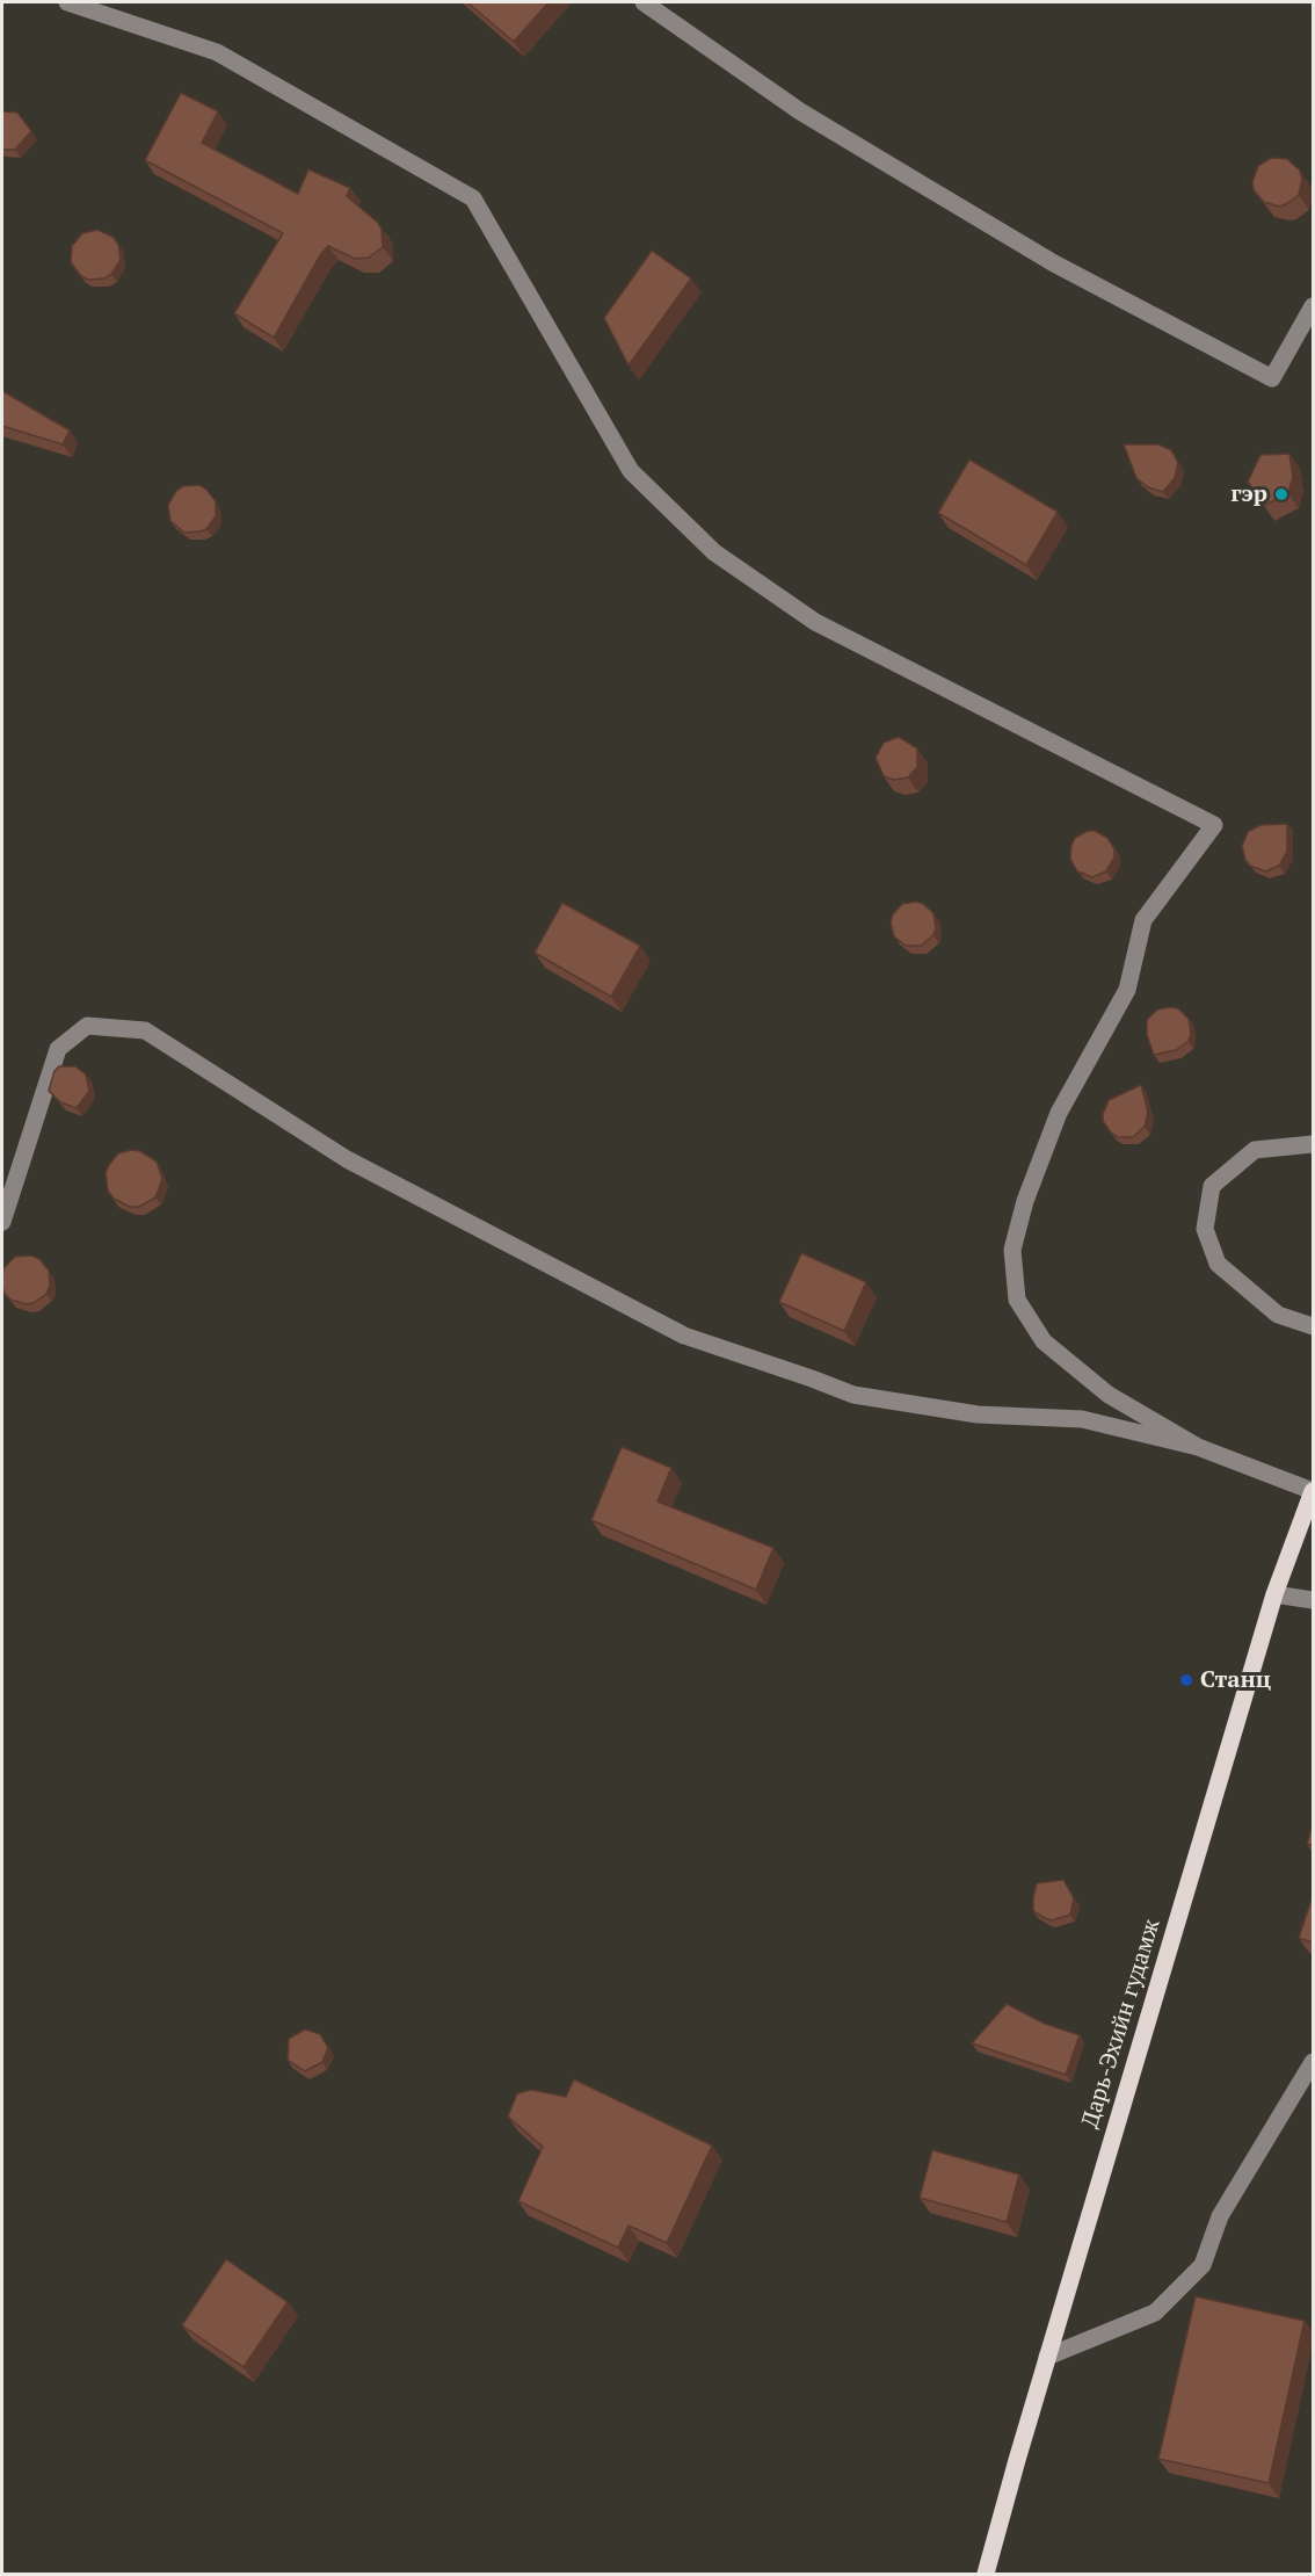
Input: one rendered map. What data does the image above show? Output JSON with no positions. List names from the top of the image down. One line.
{"streets":{"main road":["Дарь-Эхийн гудамж"]},"places":["гэр","Станц"]}
